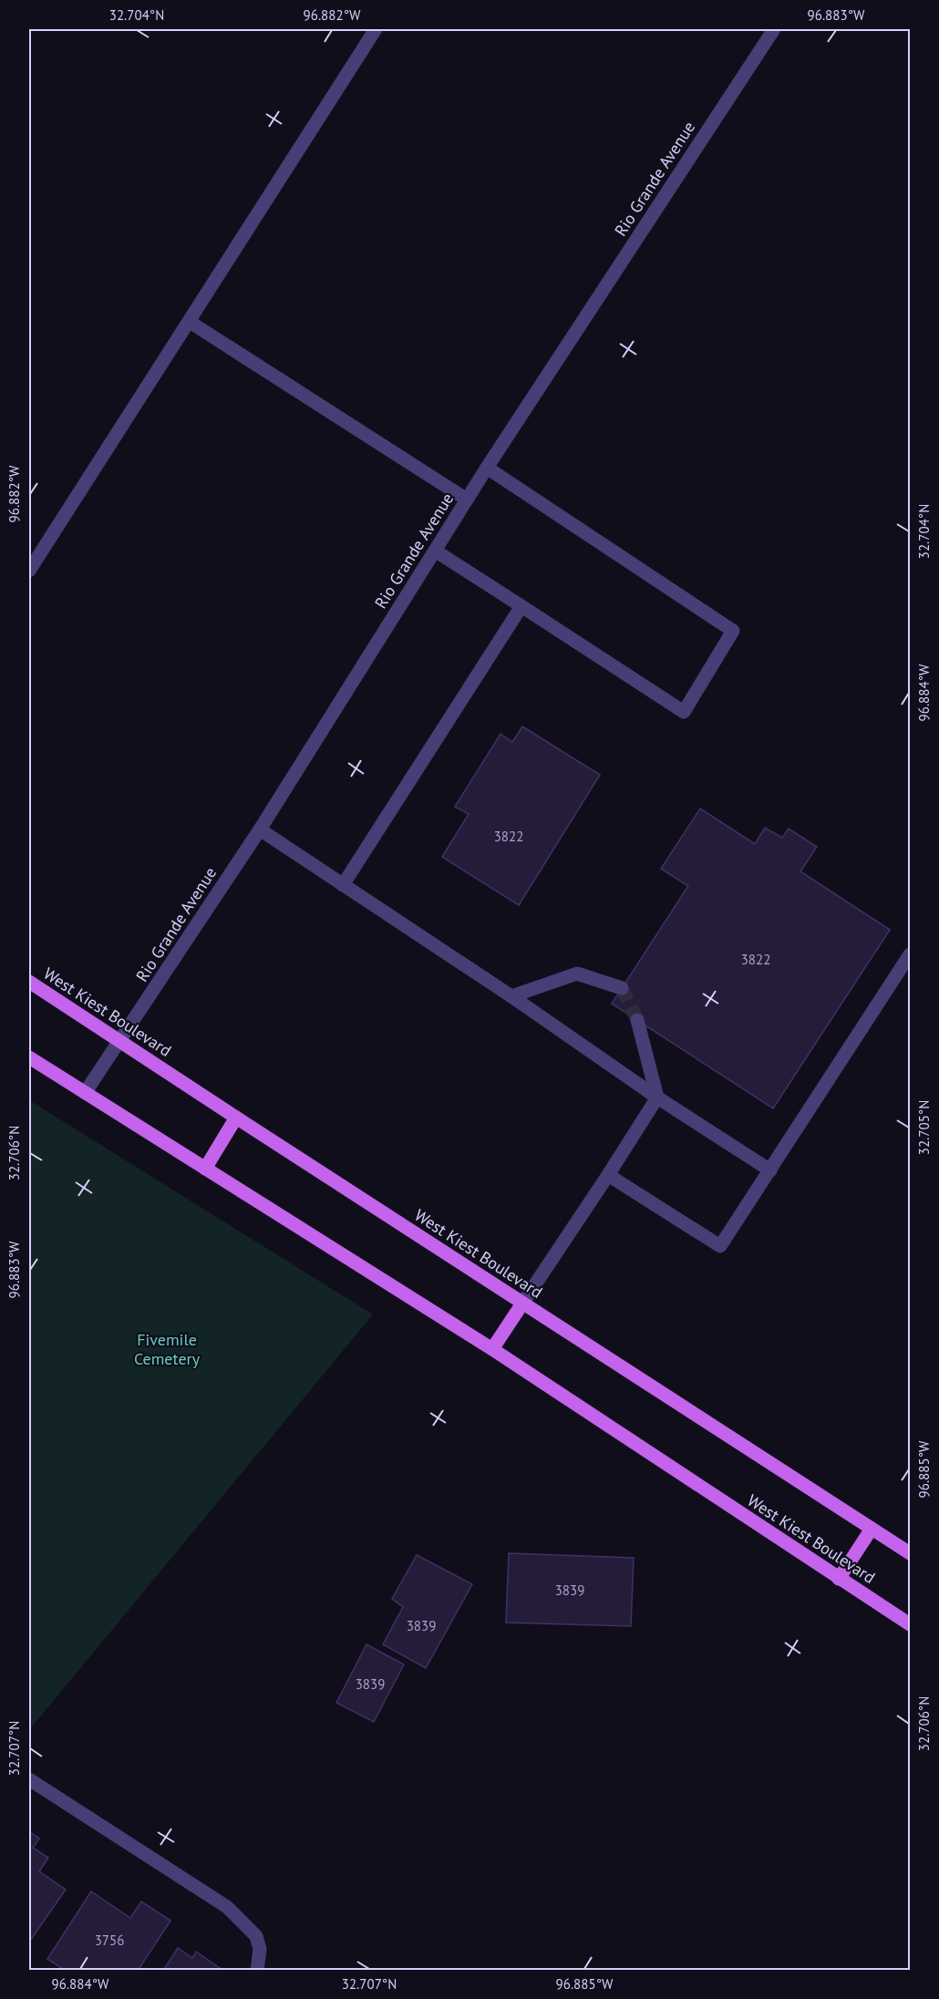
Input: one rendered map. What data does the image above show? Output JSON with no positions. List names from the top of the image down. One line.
{"streets":{"main road":["West Kiest Boulevard"],"street":["Rio Grande Avenue"]},"crossings":[["Rio Grande Avenue","West Kiest Boulevard"]],"parks":["Fivemile Cemetery"],"house_numbers":["3822","3822","3839","3839","3839","3756"],"coordinates":["32.704°N","96.882°W","96.883°W","96.884°W","32.705°N","32.706°N","96.885°W","32.707°N"]}
